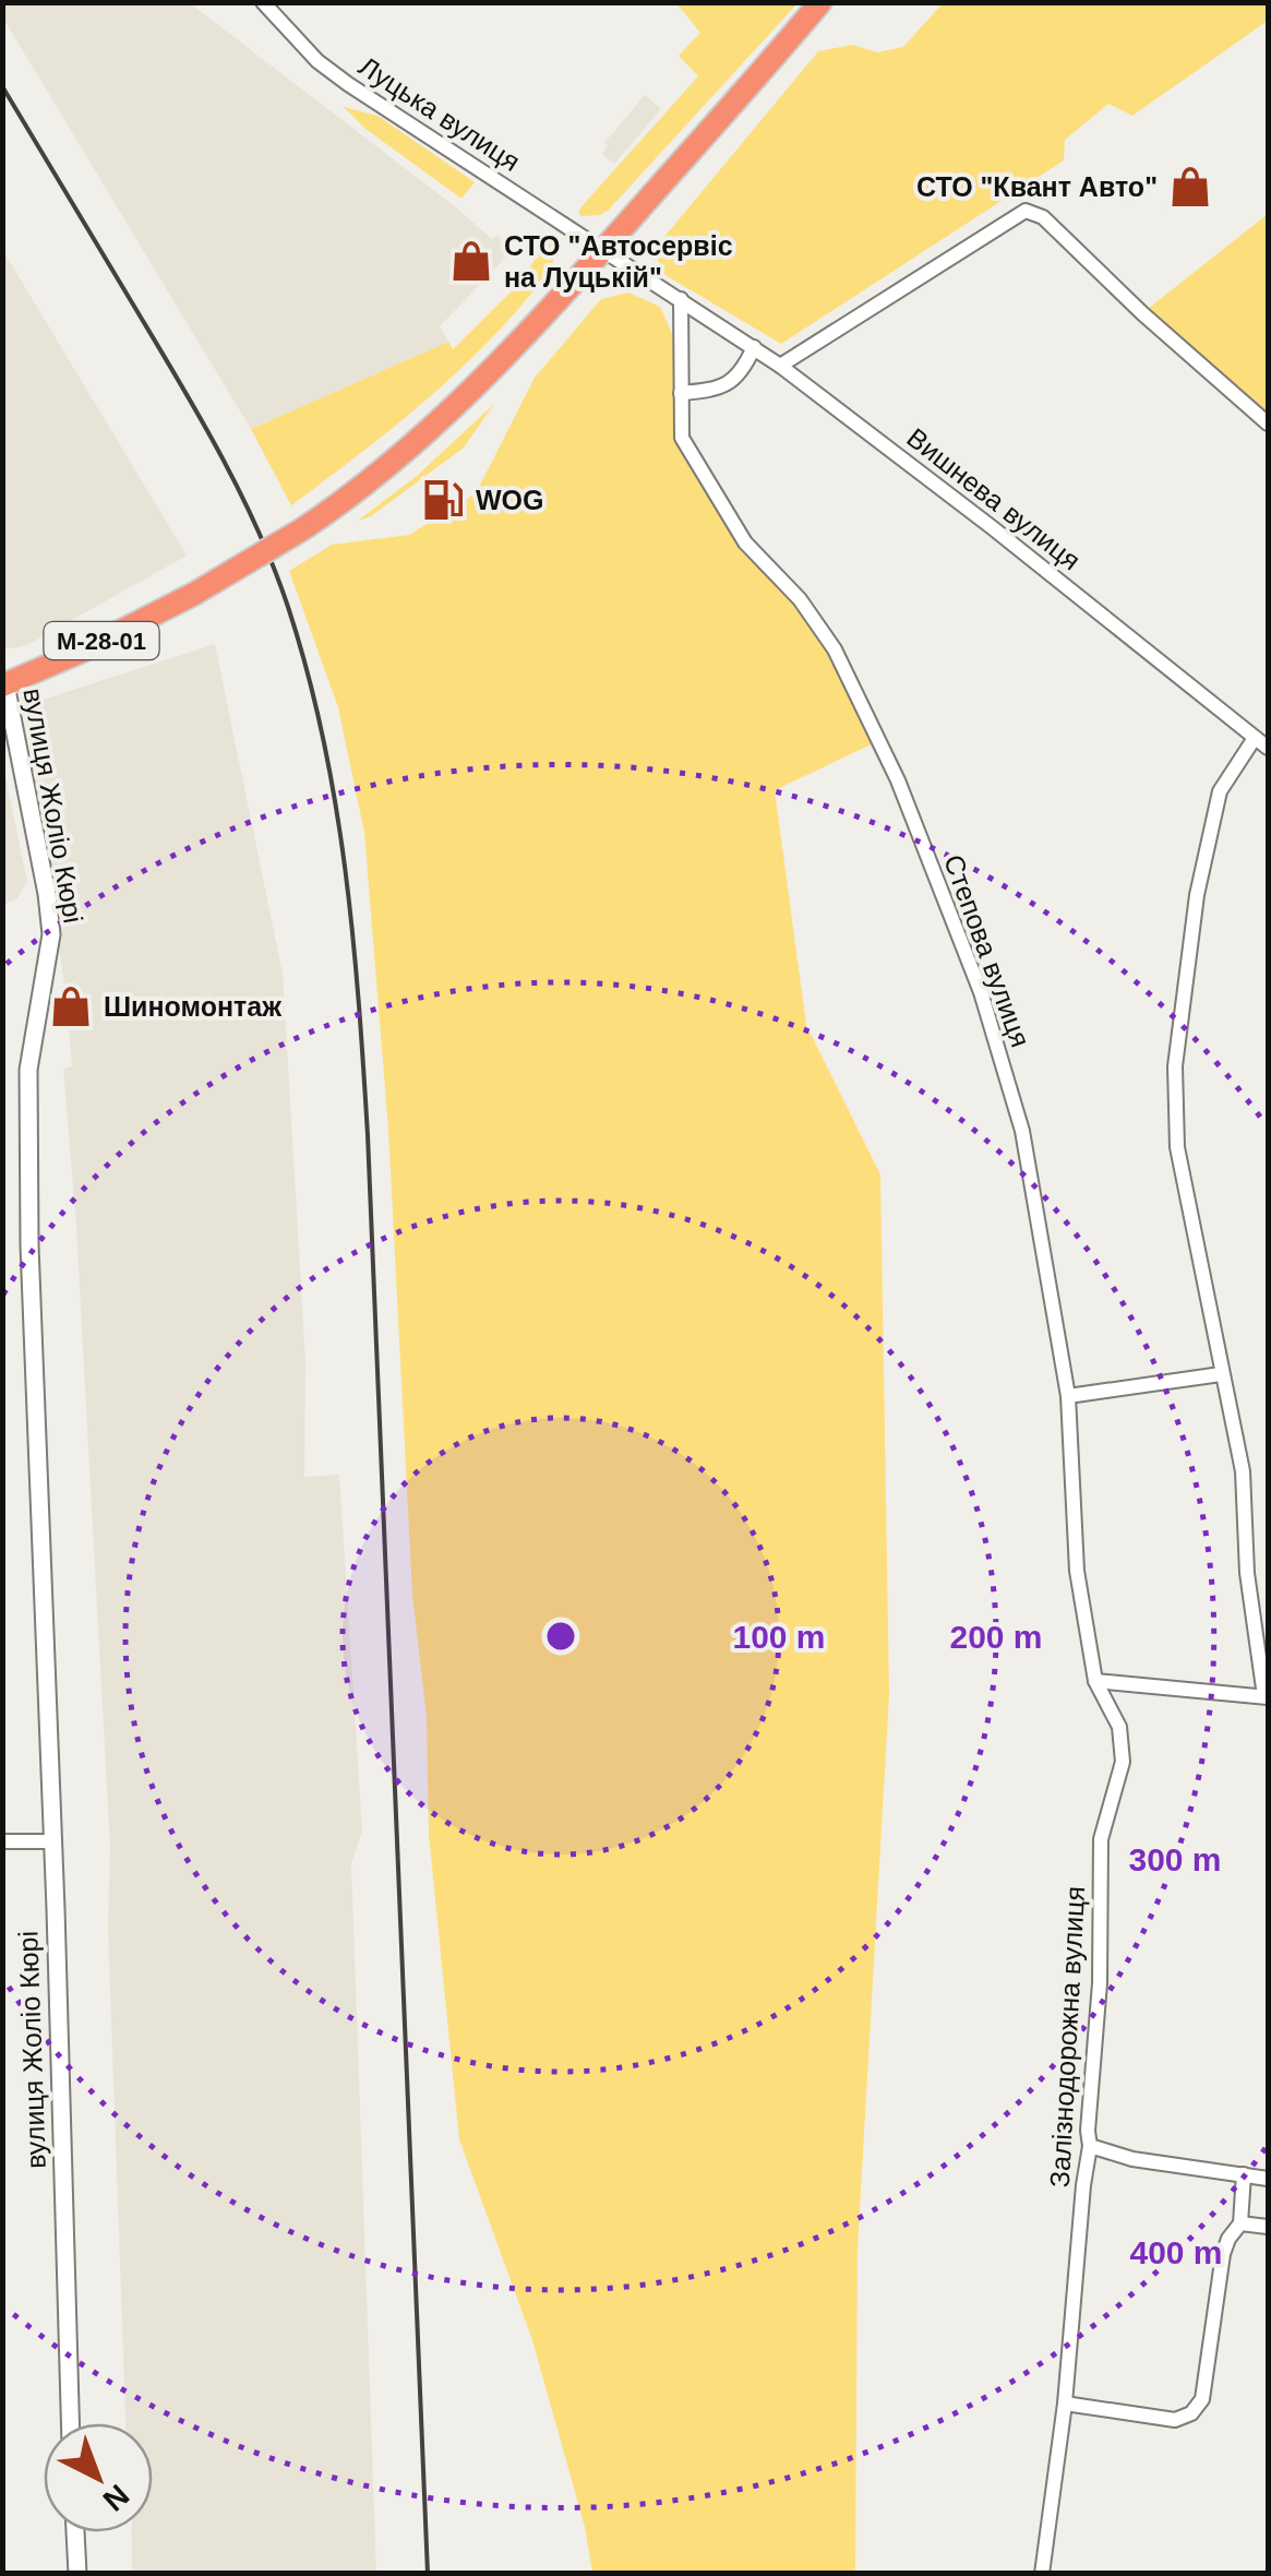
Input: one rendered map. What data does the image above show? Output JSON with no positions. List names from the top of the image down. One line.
{"streets":{"highway":["М-28-01"],"street":["Луцька вулиця","Вишнева вулиця","вулиця Жоліо Кюрі","Степова вулиця","Залізнодорожна вулиця"]},"crossings":[["Луцька вулиця","Вишнева вулиця"],["Луцька вулиця","М-28-01"],["Луцька вулиця","Степова вулиця"],["Вишнева вулиця","Степова вулиця"],["М-28-01","вулиця Жоліо Кюрі"],["Степова вулиця","Залізнодорожна вулиця"]],"places":{"shop":["СТО \"Квант Авто\"","СТО \"Автосервіс на Луцькій\"","Шиномонтаж"],"fuel station":["WOG"]},"north":"bottom right","rings":["100 m","200 m","300 m","400 m"]}
